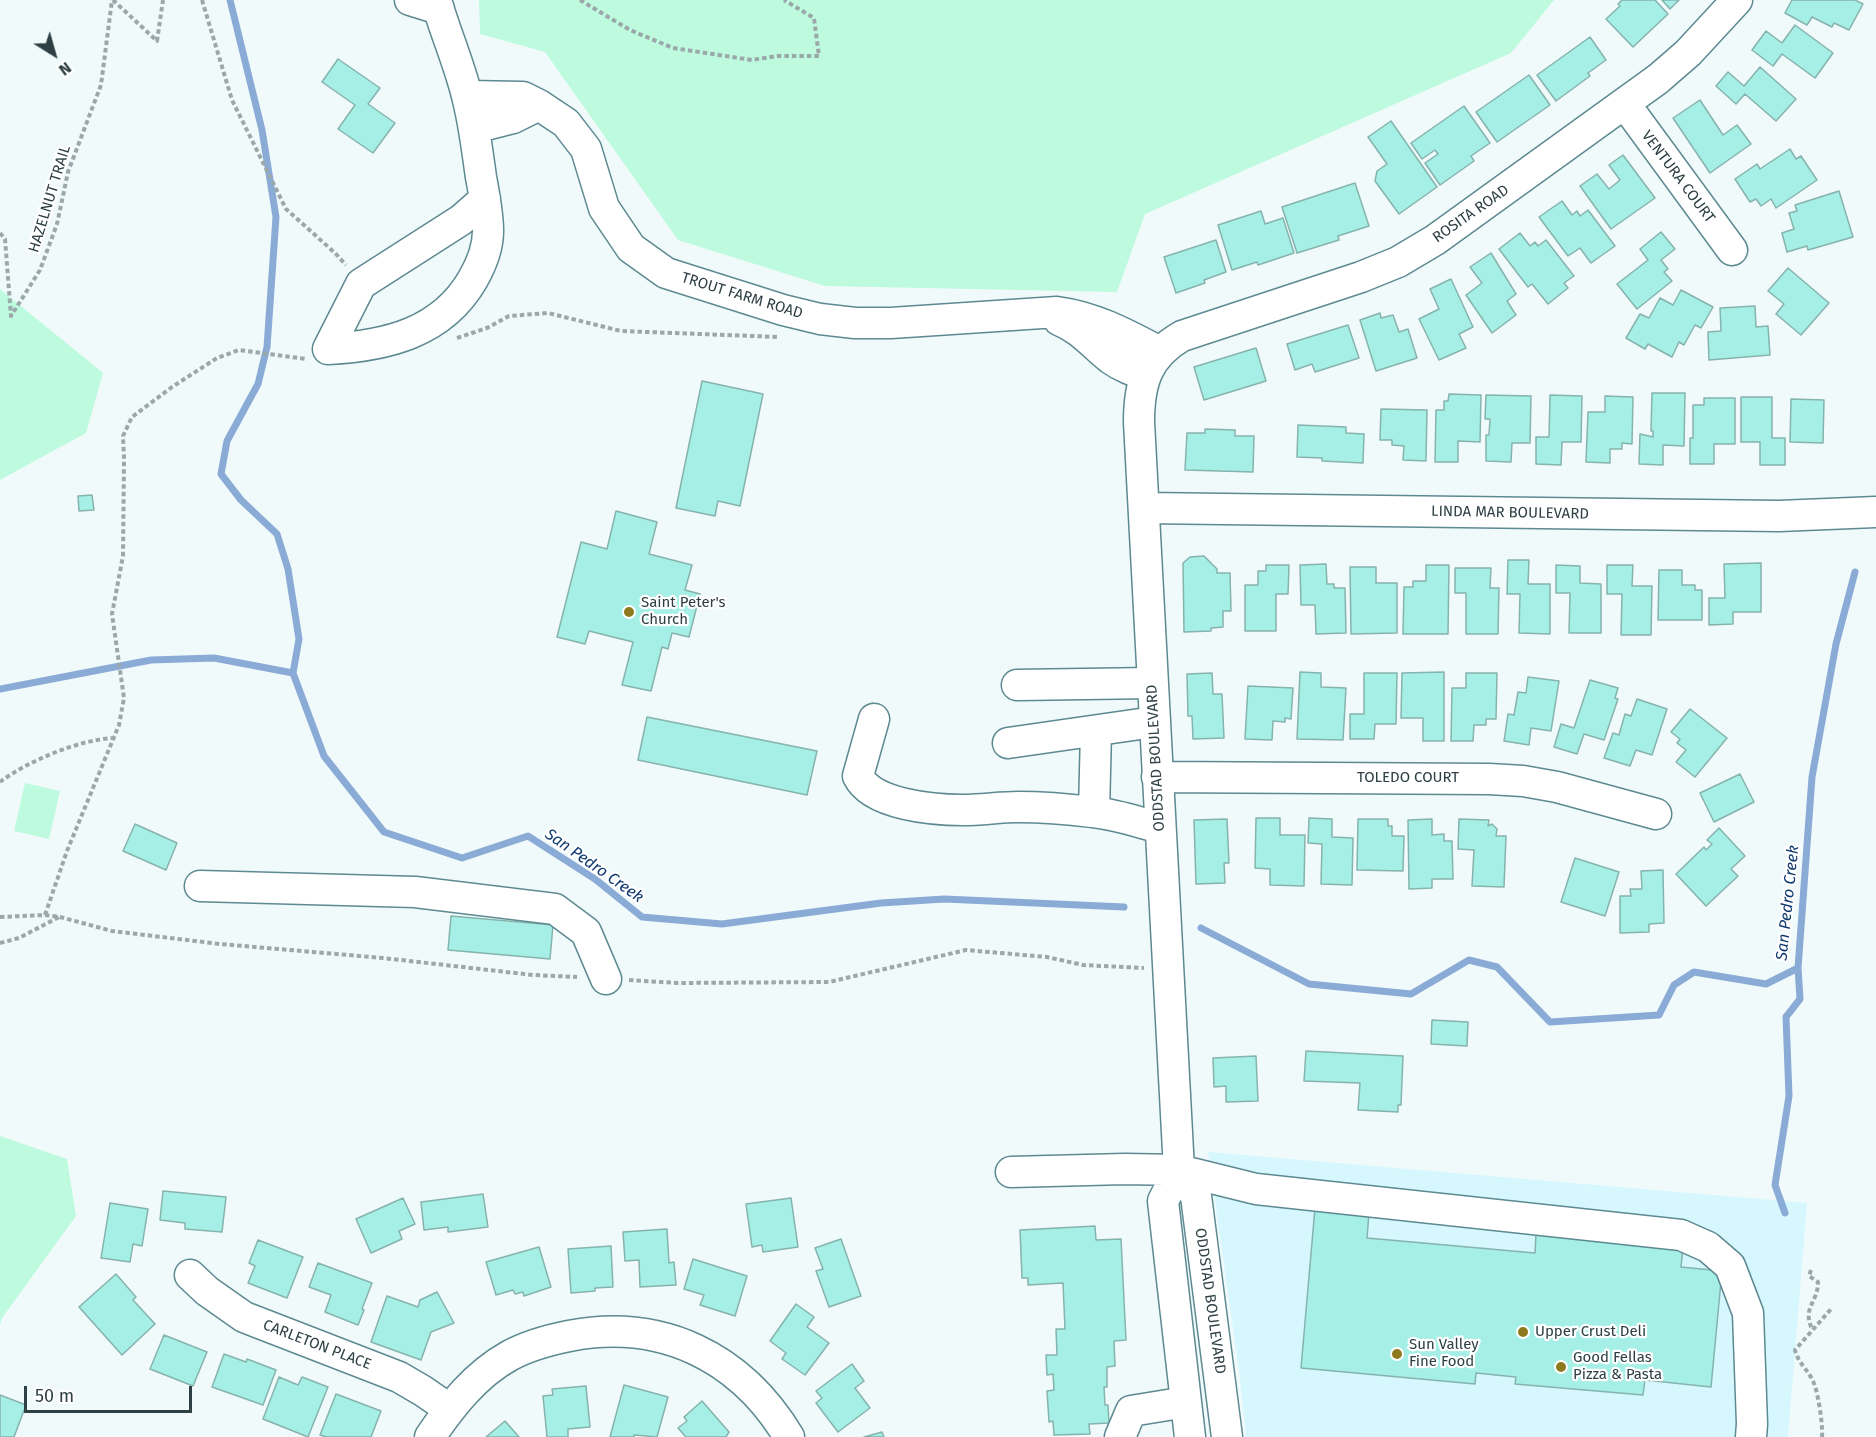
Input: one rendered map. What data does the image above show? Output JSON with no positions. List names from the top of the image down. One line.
{"streets":{"street":["VENTURA COURT","ROSITA ROAD","TROUT FARM ROAD","LINDA MAR BOULEVARD","ODDSTAD BOULEVARD","TOLEDO COURT","CARLETON PLACE"],"path":["HAZELNUT TRAIL"]},"crossings":[["VENTURA COURT","ROSITA ROAD"],["ROSITA ROAD","TROUT FARM ROAD"],["ROSITA ROAD","ODDSTAD BOULEVARD"],["TROUT FARM ROAD","ODDSTAD BOULEVARD"],["LINDA MAR BOULEVARD","ODDSTAD BOULEVARD"],["ODDSTAD BOULEVARD","TOLEDO COURT"]],"water":["San Pedro Creek"],"places":["Saint Peter's Church","Upper Crust Deli","Sun Valley Fine Food","Good Fellas Pizza & Pasta"],"scale_bar":"50 m","north":"bottom right"}
